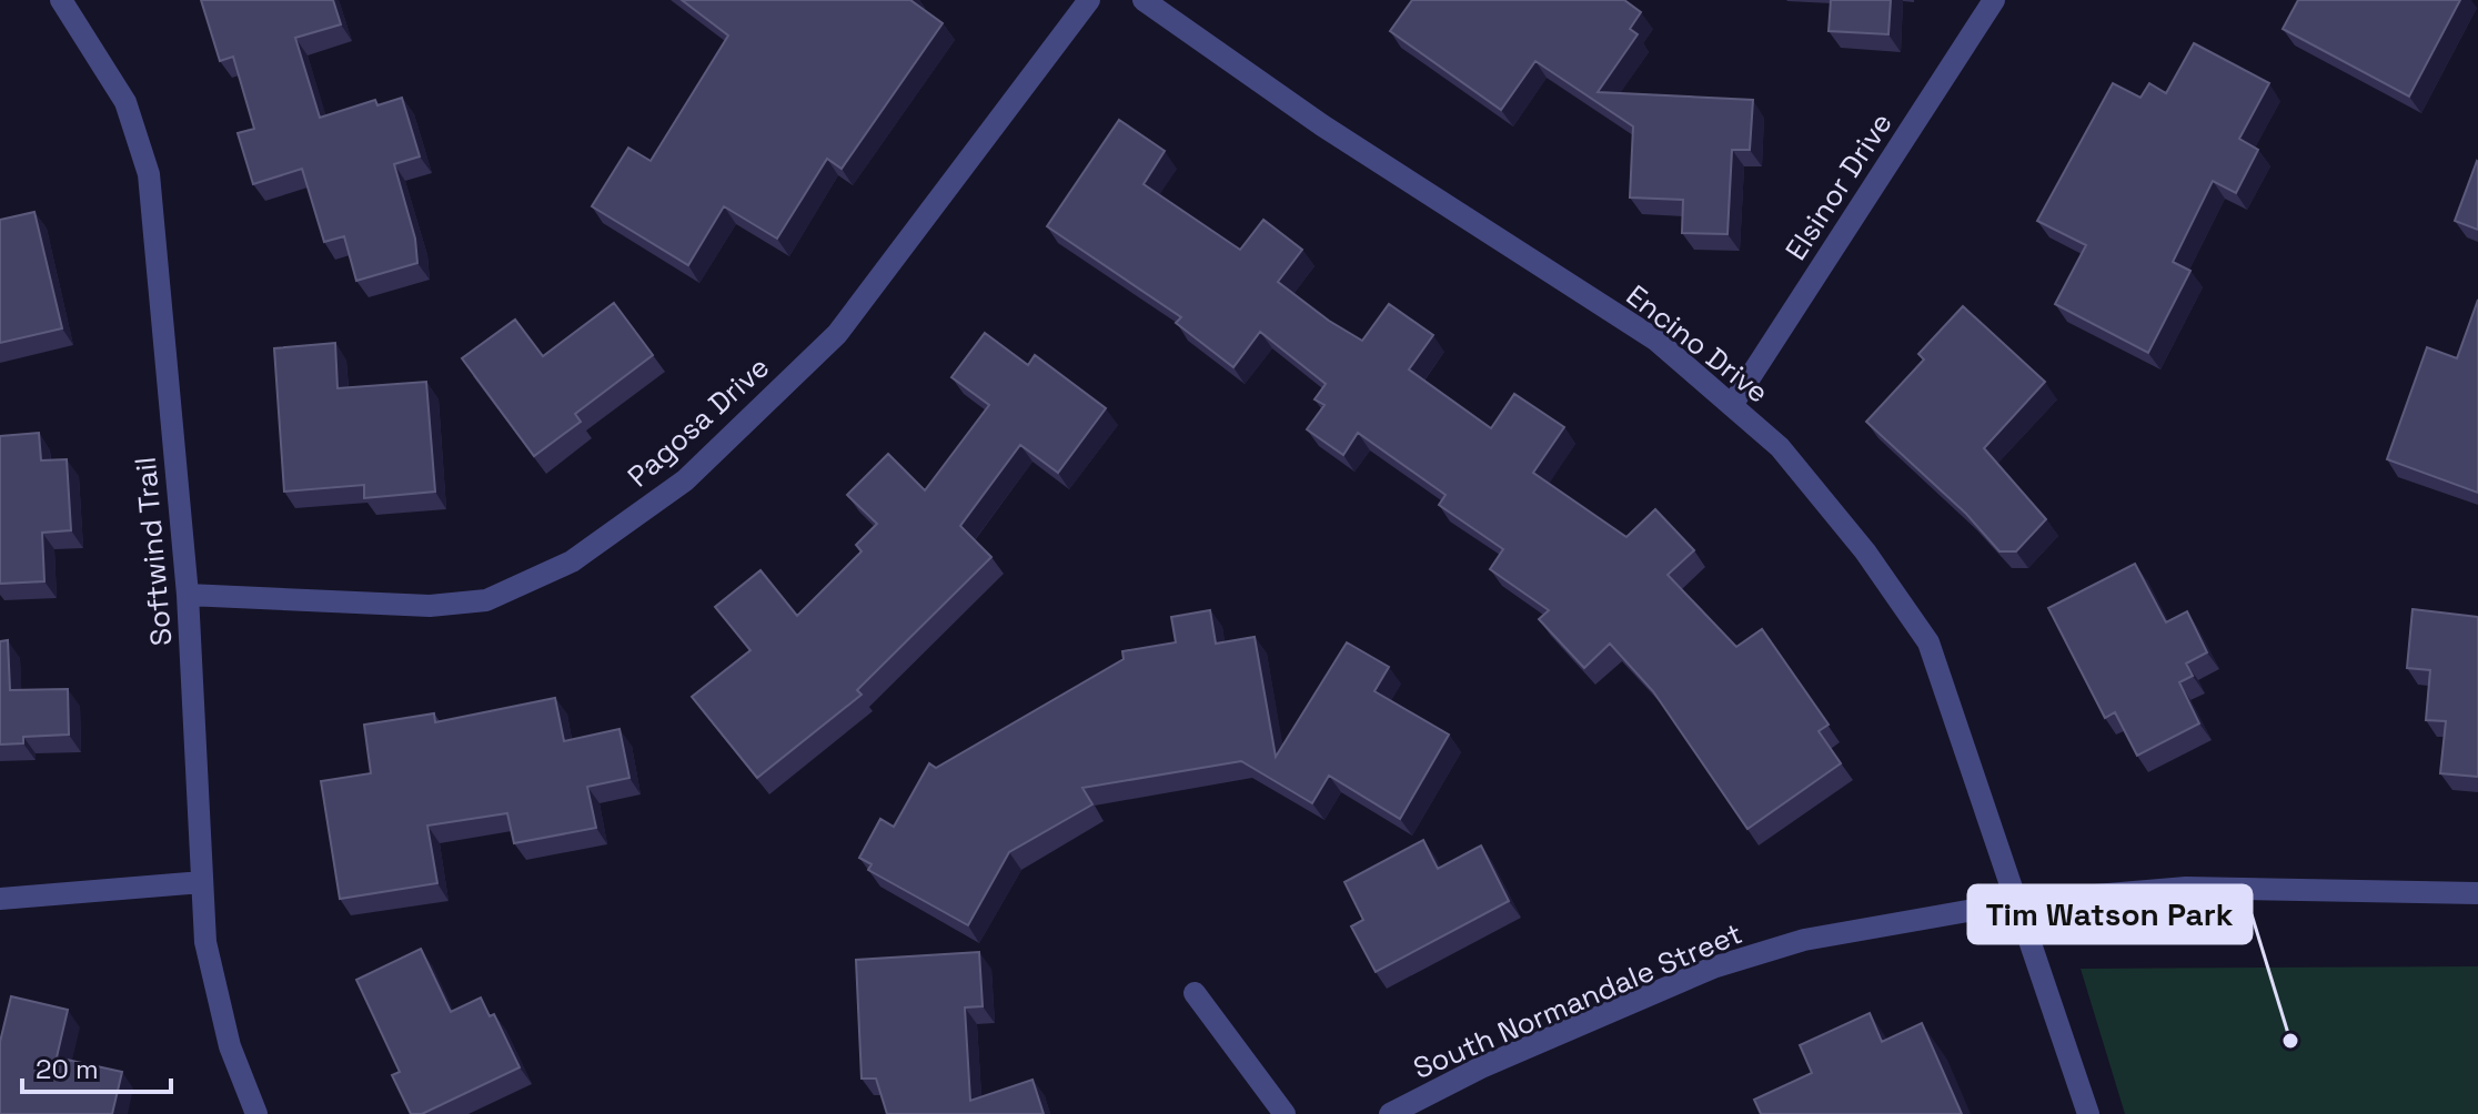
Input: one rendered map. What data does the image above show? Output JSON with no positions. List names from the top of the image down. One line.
{"streets":{"street":["Elsinor Drive","Encino Drive","Pagosa Drive","Softwind Trail","South Normandale Street"]},"crossings":[["Elsinor Drive","Encino Drive"],["Encino Drive","South Normandale Street"],["Pagosa Drive","Softwind Trail"]],"places":["Tim Watson Park"],"scale_bar":"20 m"}
